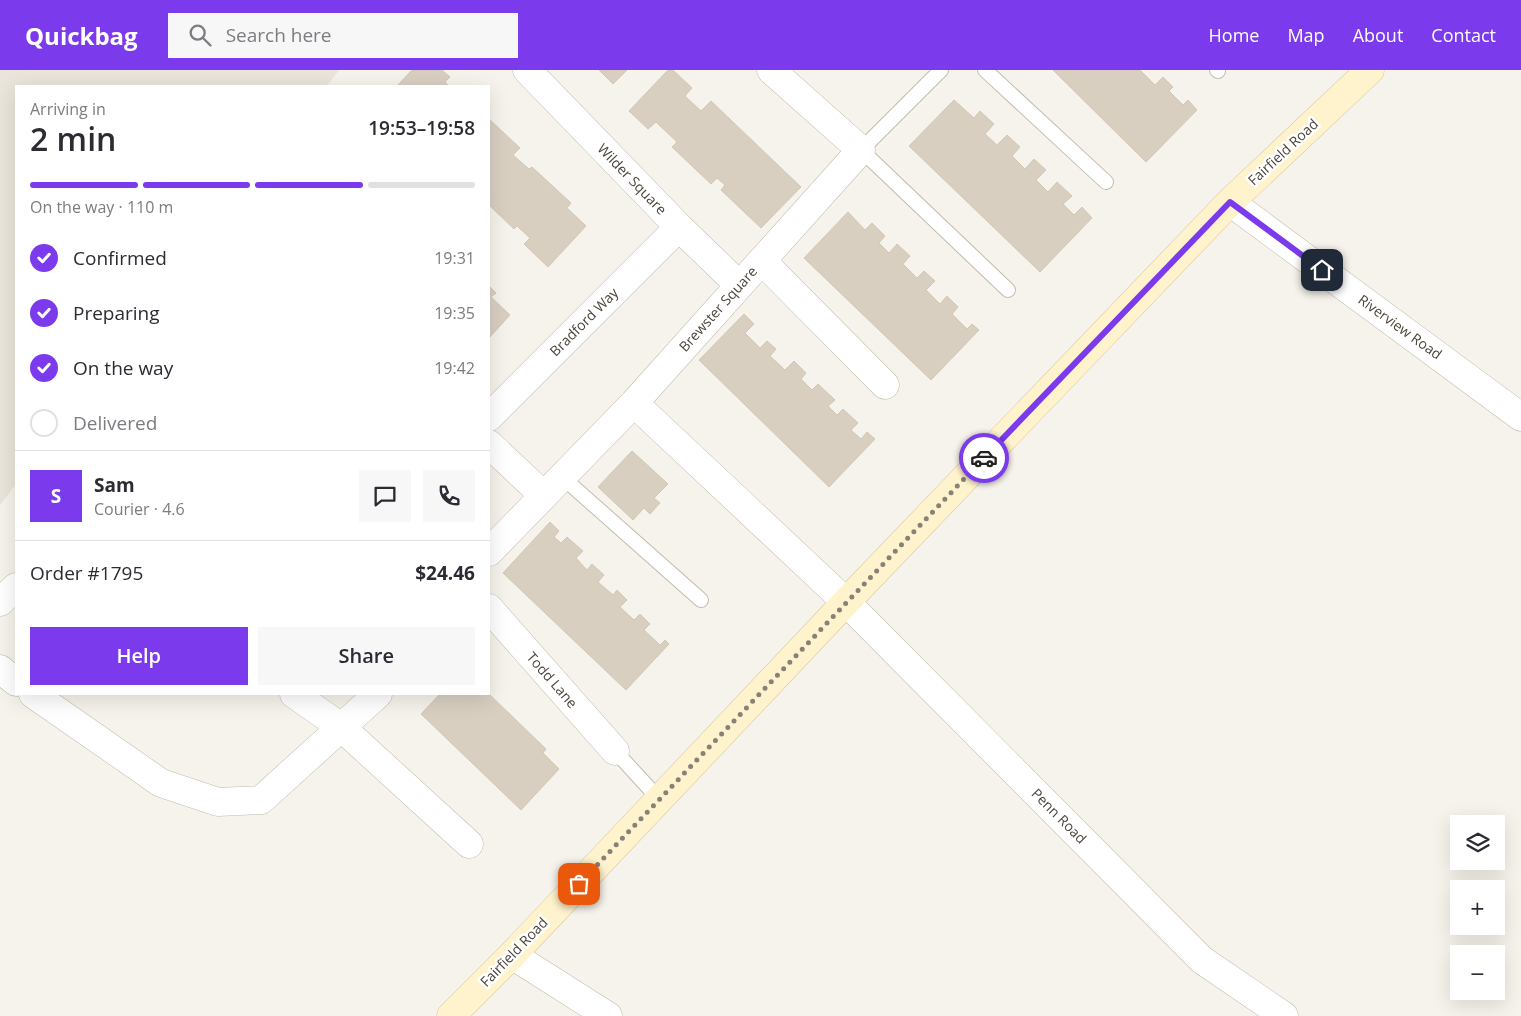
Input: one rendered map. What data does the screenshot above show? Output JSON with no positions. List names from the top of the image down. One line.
{"streets":{"main road":["Fairfield Road"],"street":["Wilder Square","Brewster Square","Bradford Way","Riverview Road","Todd Lane","Penn Road"]},"crossings":[["Fairfield Road","Riverview Road"],["Fairfield Road","Penn Road"],["Wilder Square","Brewster Square"],["Wilder Square","Bradford Way"],["Brewster Square","Penn Road"]],"page":{"header":"Quickbag","search":"Search here","nav":["Home","Map","About","Contact"],"heading":["2 min","Arriving in","19:53–19:58"],"panel":["Sam","Courier · 4.6","Order #1795","$24.46"],"bar":"On the way · 110 m","list":[["Confirmed","19:31"],["Preparing","19:35"],["On the way","19:42"],"Delivered"],"round":"S","buttons":["Help","Share"],"map_buttons":["+","−"]}}
